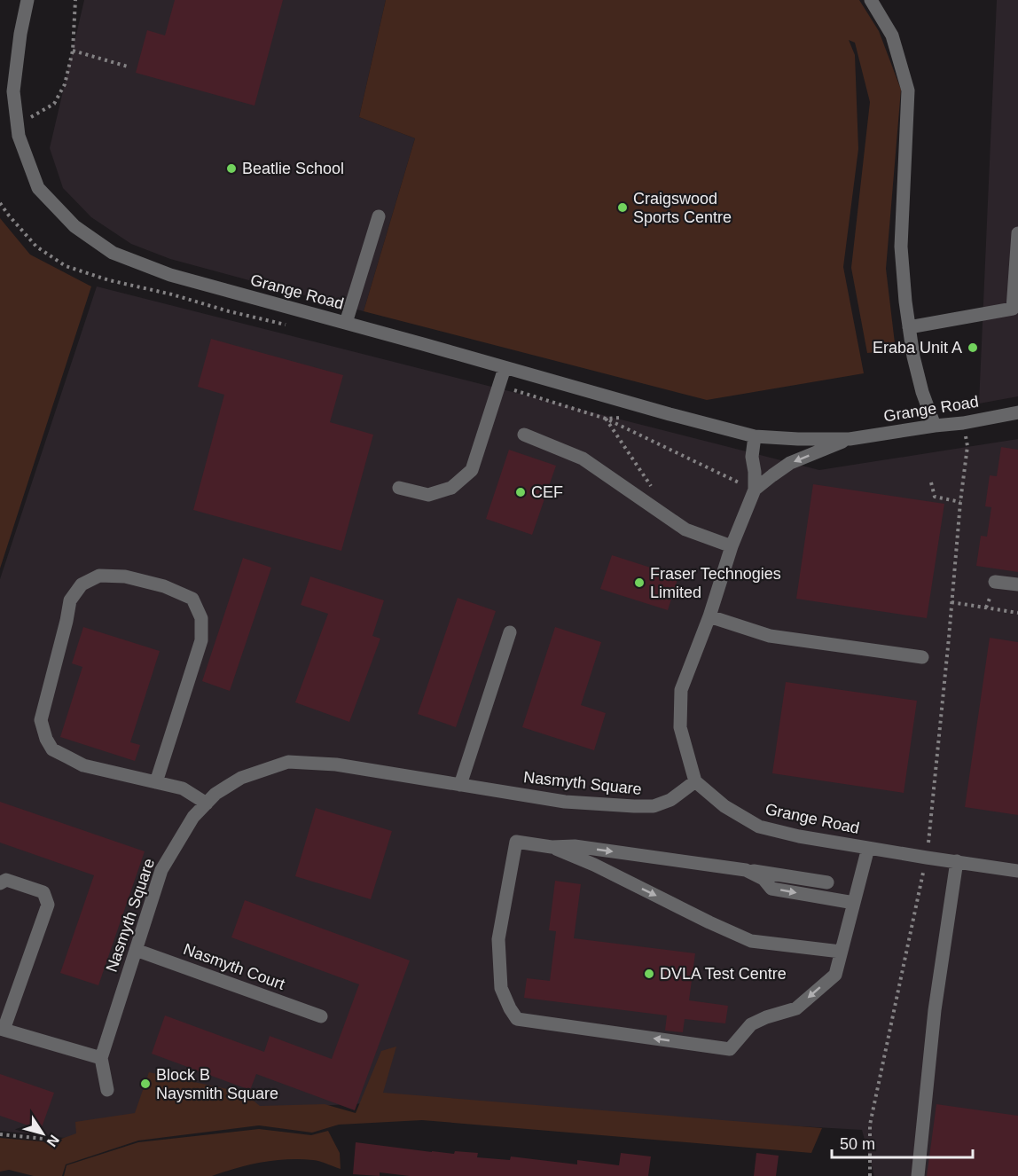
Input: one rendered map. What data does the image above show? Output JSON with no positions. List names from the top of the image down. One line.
{"streets":{"street":["Grange Road","Nasmyth Square","Nasmyth Court"]},"crossings":[["Grange Road","Nasmyth Square"],["Nasmyth Square","Nasmyth Court"]],"places":["Beatlie School","Craigswood Sports Centre","Eraba Unit A","CEF","Fraser Technogies Limited","DVLA Test Centre","Block B Naysmith Square"],"scale_bar":"50 m","north":"bottom right"}
